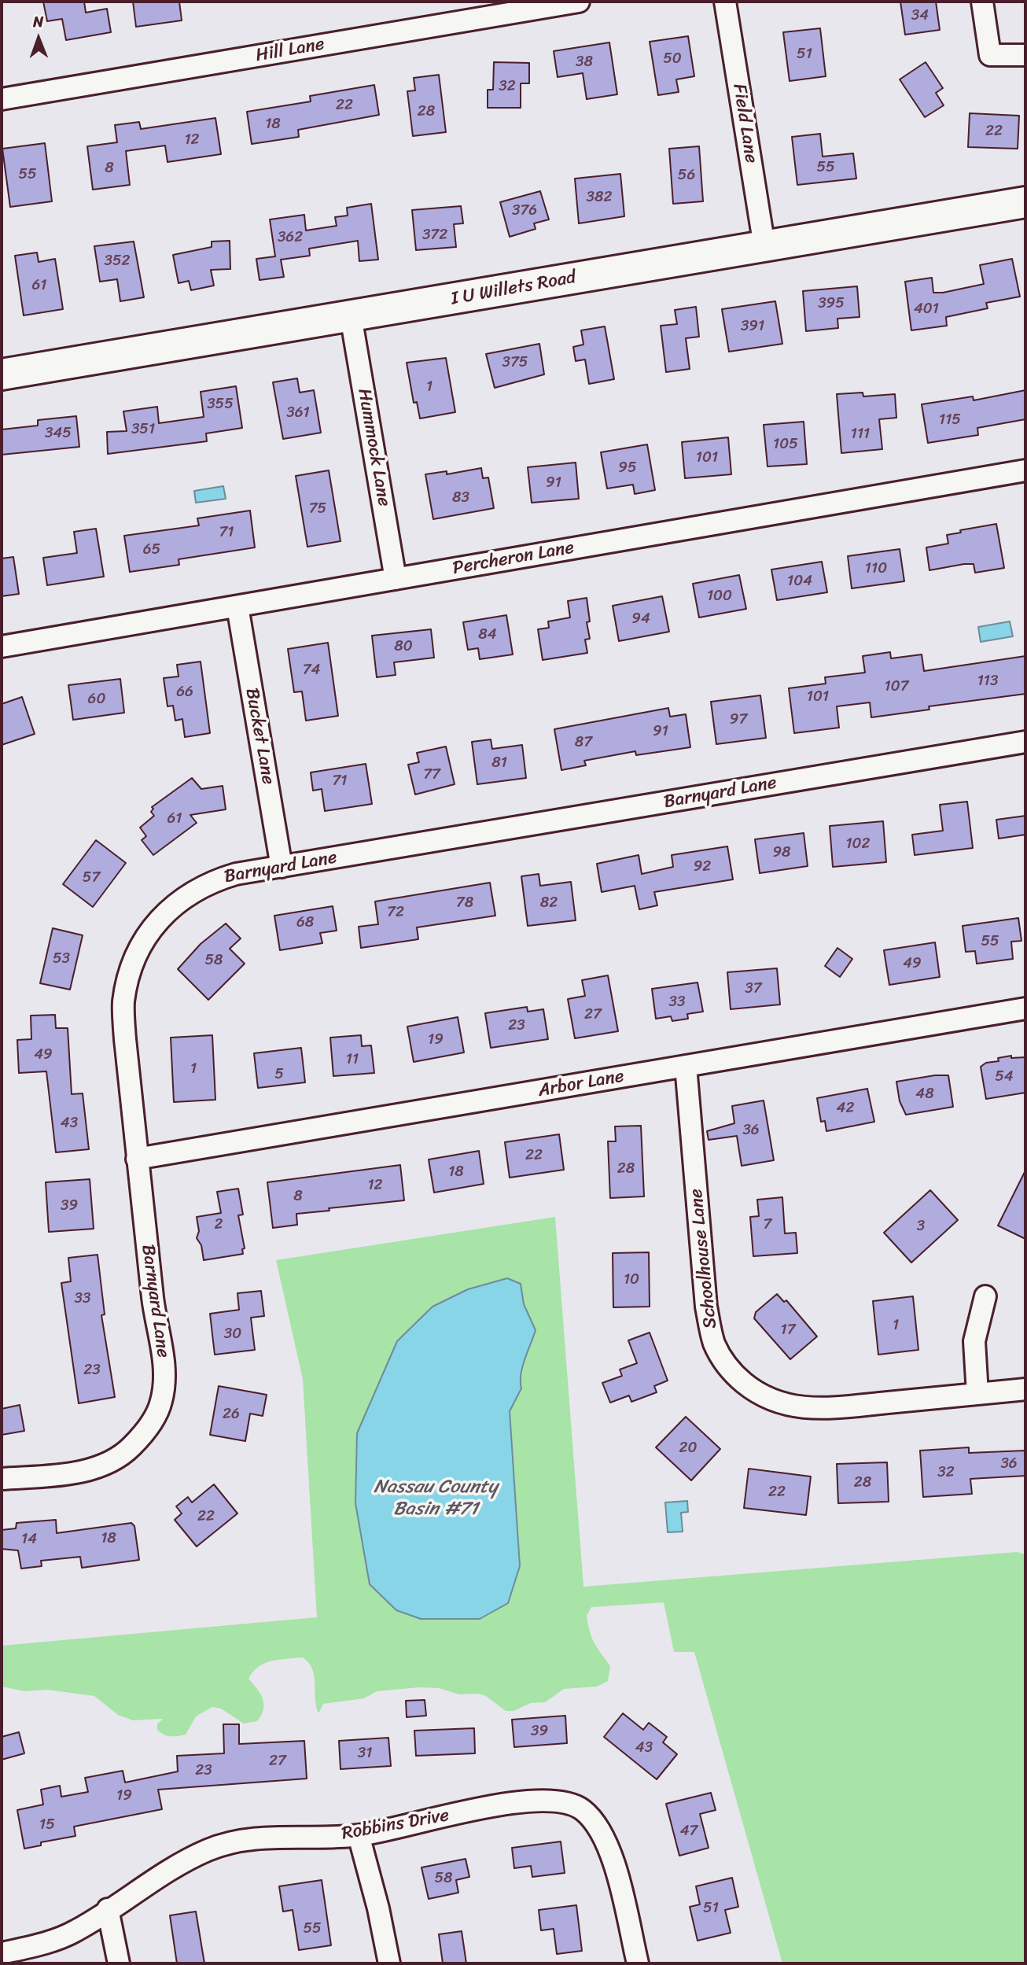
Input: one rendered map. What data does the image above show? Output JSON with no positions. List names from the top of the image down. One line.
{"streets":{"main road":["I U Willets Road"],"street":["Hill Lane","Field Lane","Hummock Lane","Percheron Lane","Bucket Lane","Barnyard Lane","Arbor Lane","Schoolhouse Lane","Robbins Drive"]},"crossings":[["Field Lane","I U Willets Road"],["I U Willets Road","Hummock Lane"],["Hummock Lane","Percheron Lane"],["Percheron Lane","Bucket Lane"],["Bucket Lane","Barnyard Lane"],["Barnyard Lane","Arbor Lane"],["Arbor Lane","Schoolhouse Lane"]],"water":["Nassau County Basin #71"],"house_numbers":["34","51","50","38","32","22","28","18","22","12","55","8","55","56","382","376","372","362","352","61","395","401","391","375","1","355","361","115","351","345","111","105","101","95","91","83","75","71","65","110","104","100","94","84","80","74","113","107","66","101","60","97","91","87","81","77","71","61","102","98","92","57","78","82","72","68","55","53","58","49","37","33","27","23","19","49","11","1","5","54","48","42","43","36","22","28","18","12","8","39","2","7","3","10","33","1","17","30","23","26","20","36","32","28","22","22","18","14","39","43","31","27","23","19","15","47","58","51","55"],"north":"top"}
